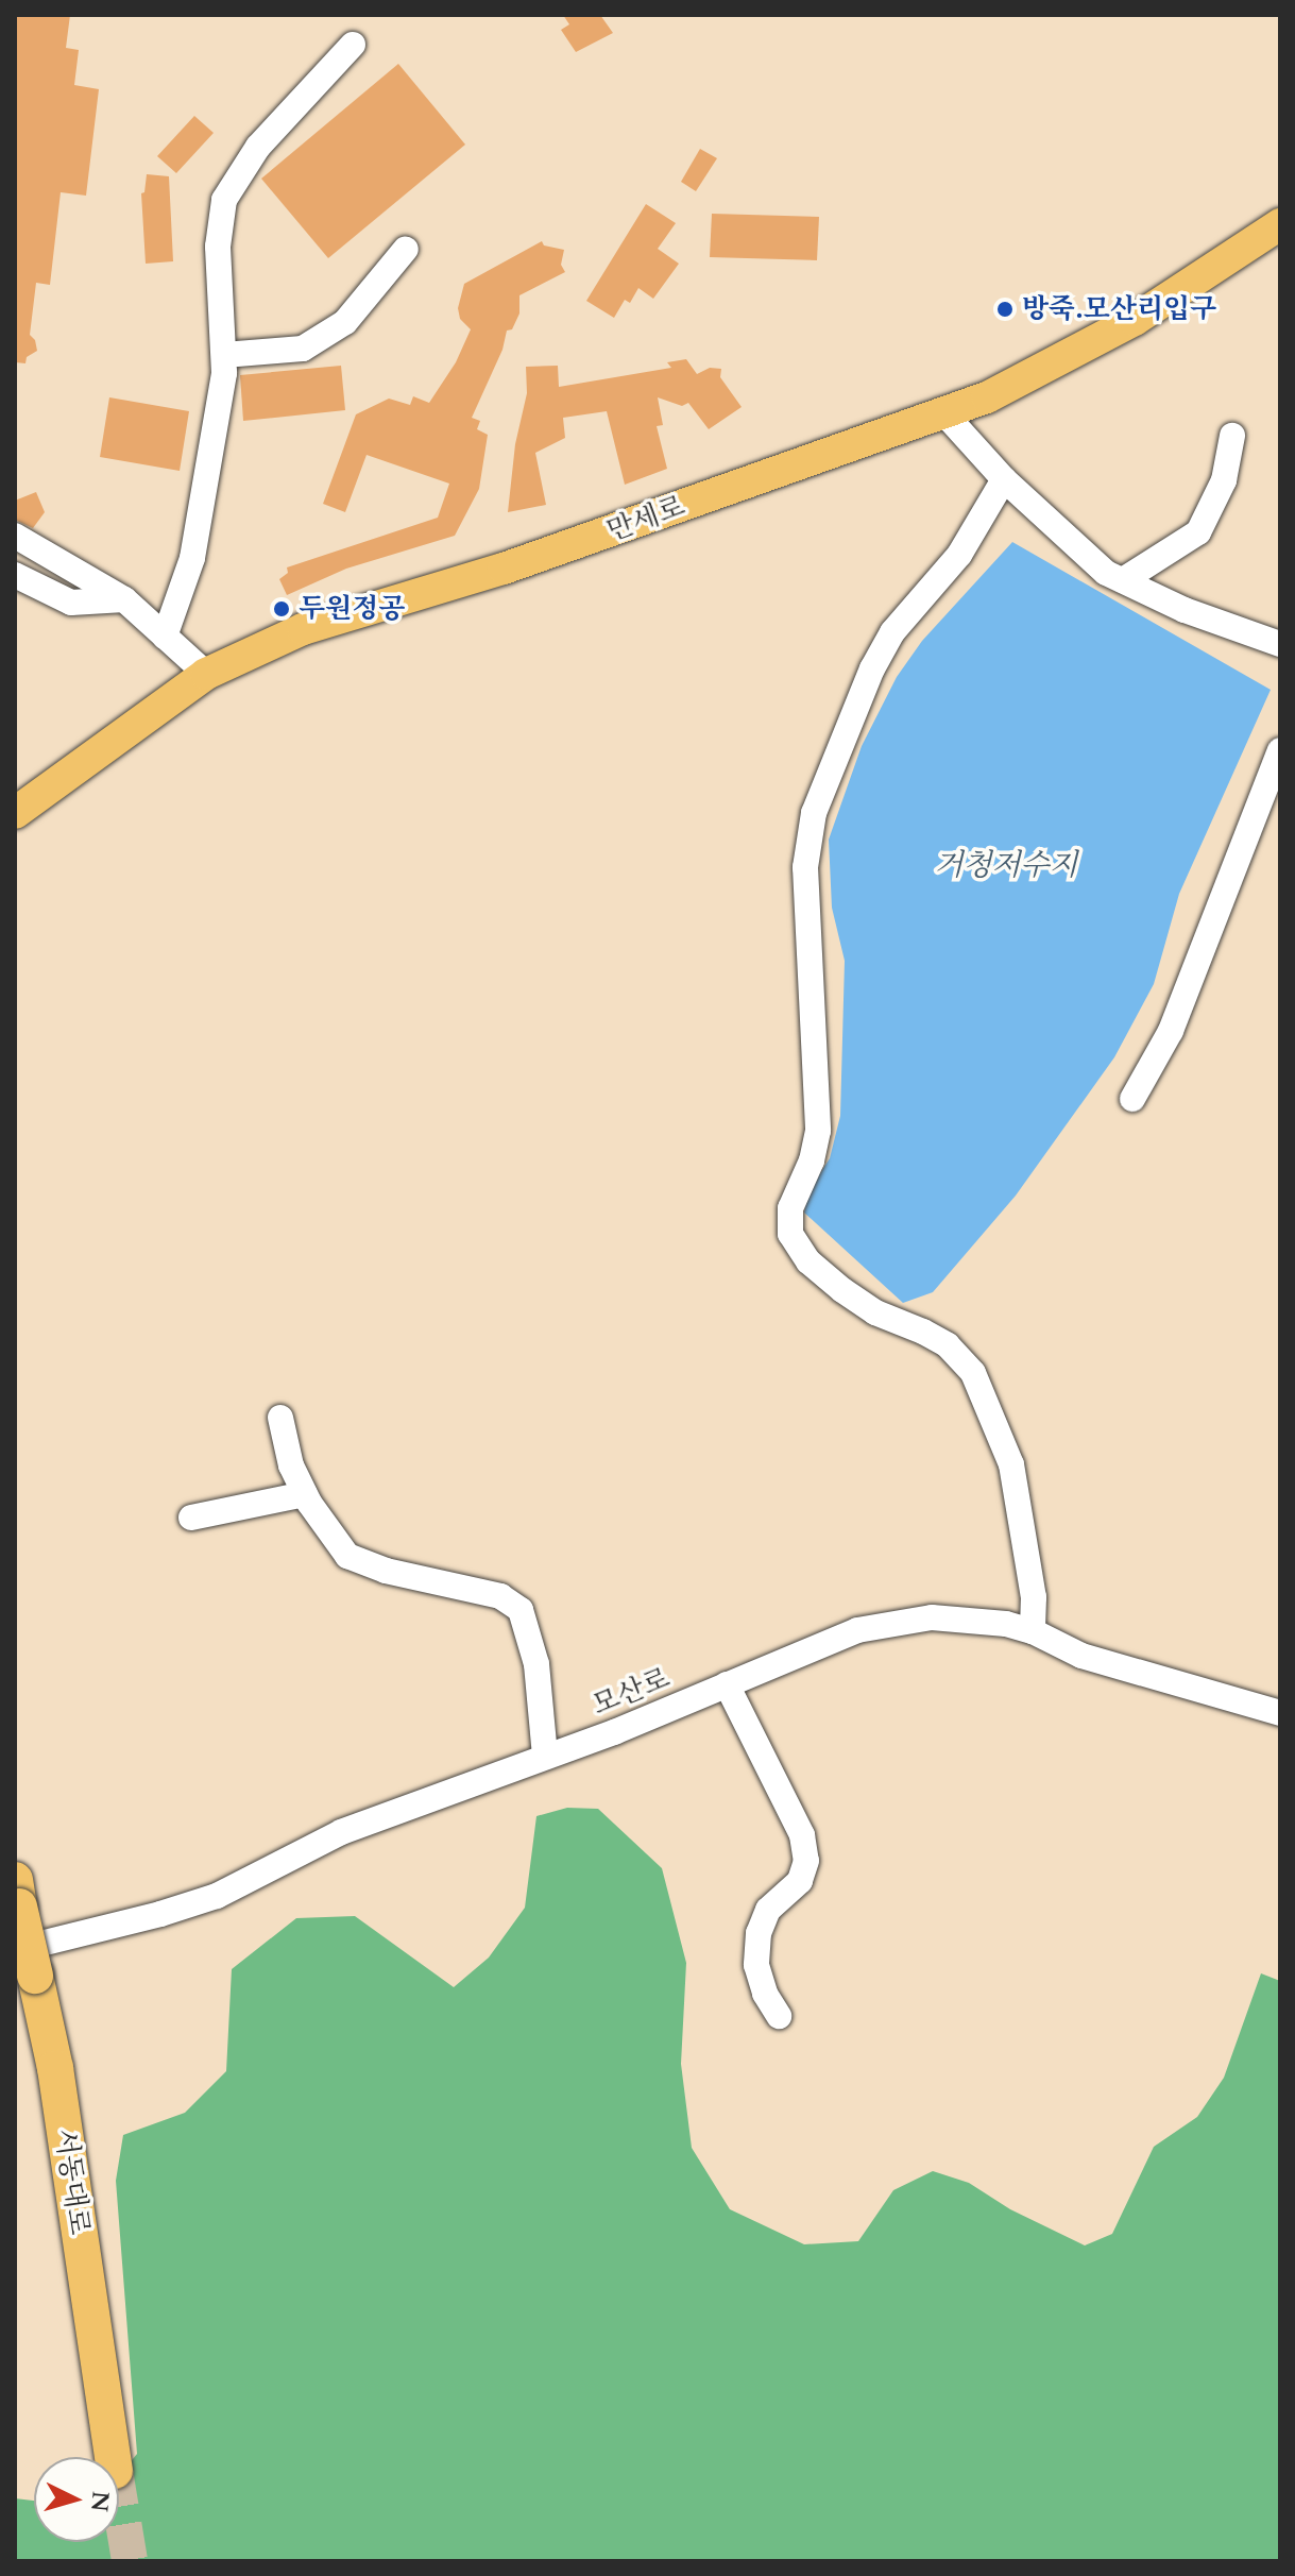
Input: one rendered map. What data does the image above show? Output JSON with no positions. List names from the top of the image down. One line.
{"streets":{"highway":["서동대로"],"main road":["만세로"],"street":["모산로"]},"crossings":[["모산로","서동대로"]],"water":["거청저수지"],"places":["방죽.모산리입구","두원정공"],"north":"right"}
